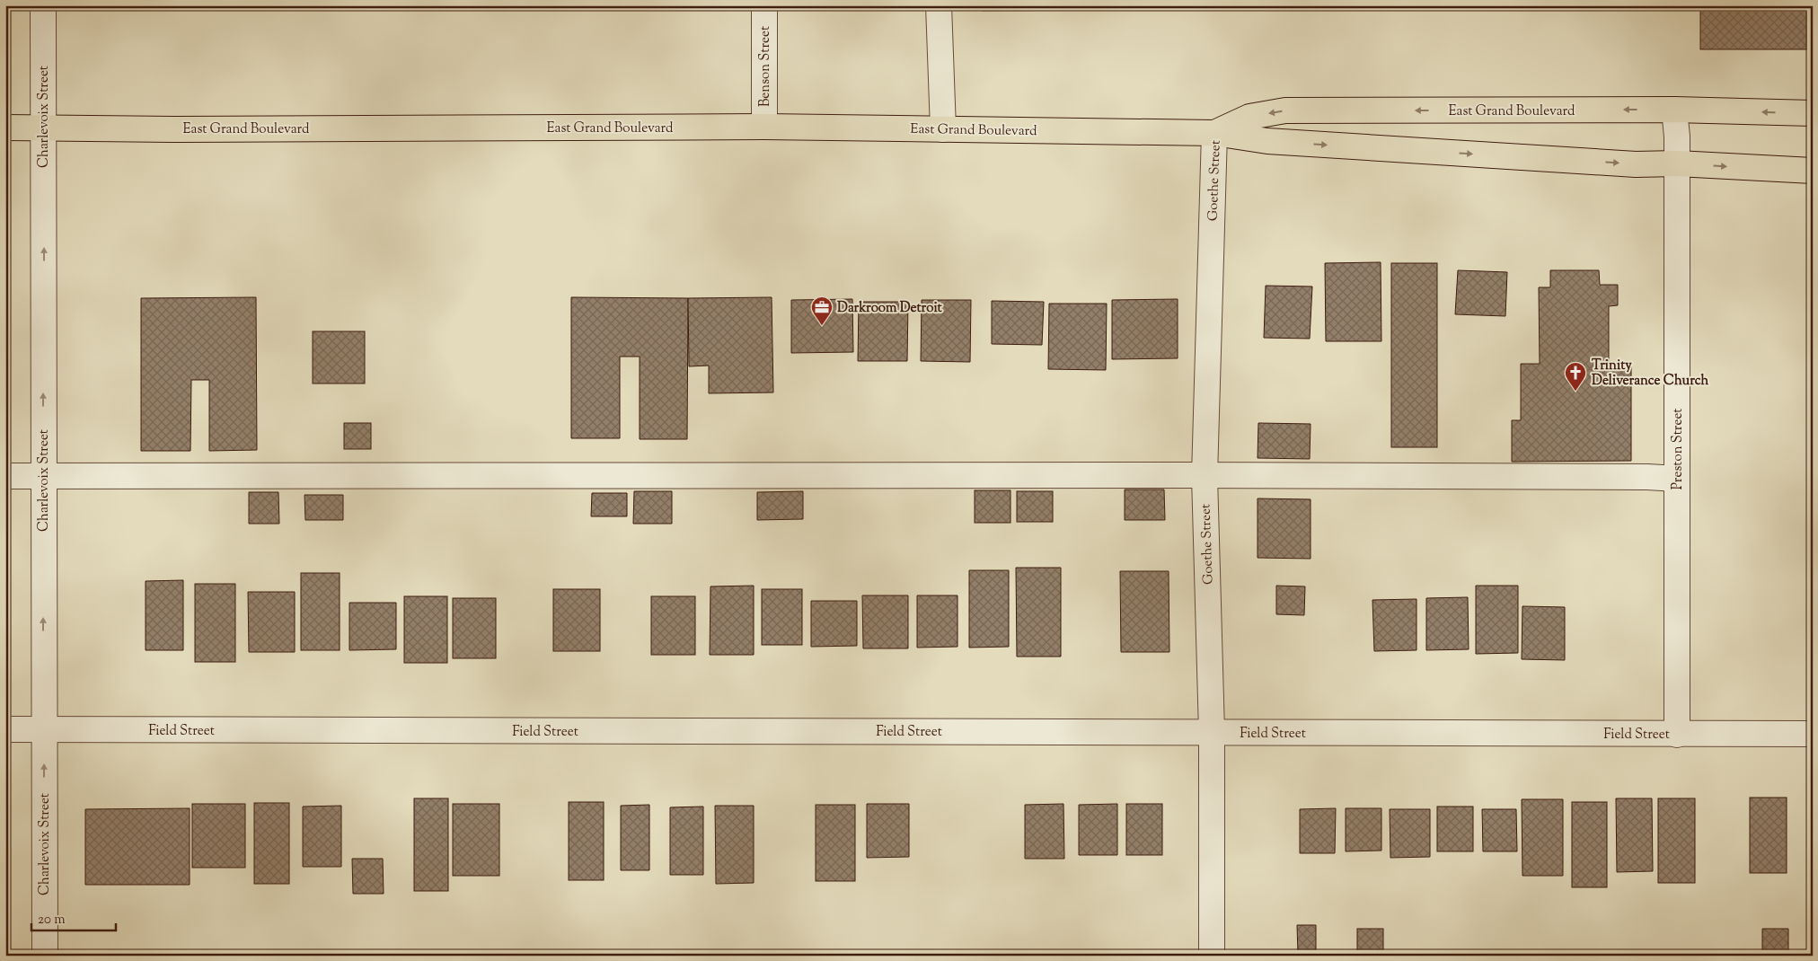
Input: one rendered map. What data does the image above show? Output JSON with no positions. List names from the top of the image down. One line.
{"streets":{"main road":["East Grand Boulevard"],"street":["Benson Street","Charlevoix Street","Goethe Street","Preston Street","Field Street"]},"crossings":[["Benson Street","East Grand Boulevard"],["East Grand Boulevard","Charlevoix Street"],["East Grand Boulevard","Goethe Street"],["East Grand Boulevard","Preston Street"],["Charlevoix Street","Field Street"],["Goethe Street","Field Street"],["Preston Street","Field Street"]],"one_way":["Charlevoix Street"],"places":{"office":["Darkroom Detroit"],"church":["Trinity Deliverance Church"]},"scale_bar":"20 m"}
